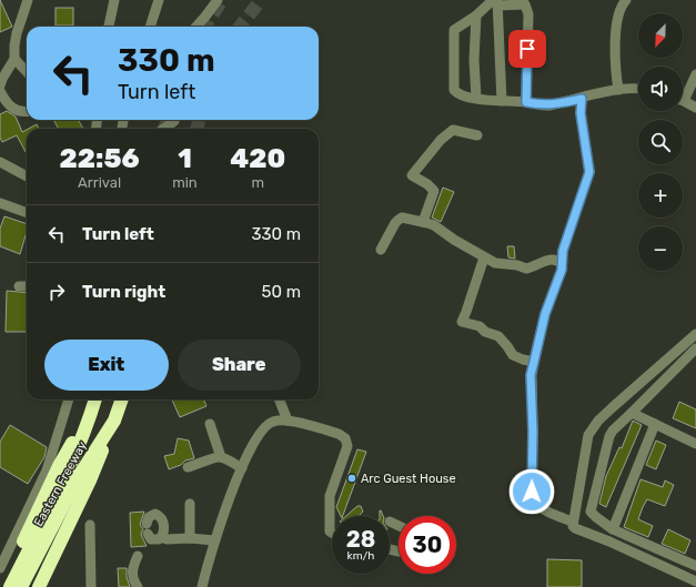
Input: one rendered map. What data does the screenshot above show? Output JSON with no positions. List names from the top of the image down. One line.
{"streets":{"highway":["Eastern Freeway"]},"places":["Arc Guest House"],"north":"bottom left","page":{"map_buttons":["+","−"],"turn":["330 m","Turn left"],"eta":["22:56","Arrival","1","min","420","m"],"list":[{"name":"Turn left","value":"330 m"},{"name":"Turn right","value":"50 m"}],"buttons":["Exit","Share"],"speed":"28 km/h","limit":"30"}}
